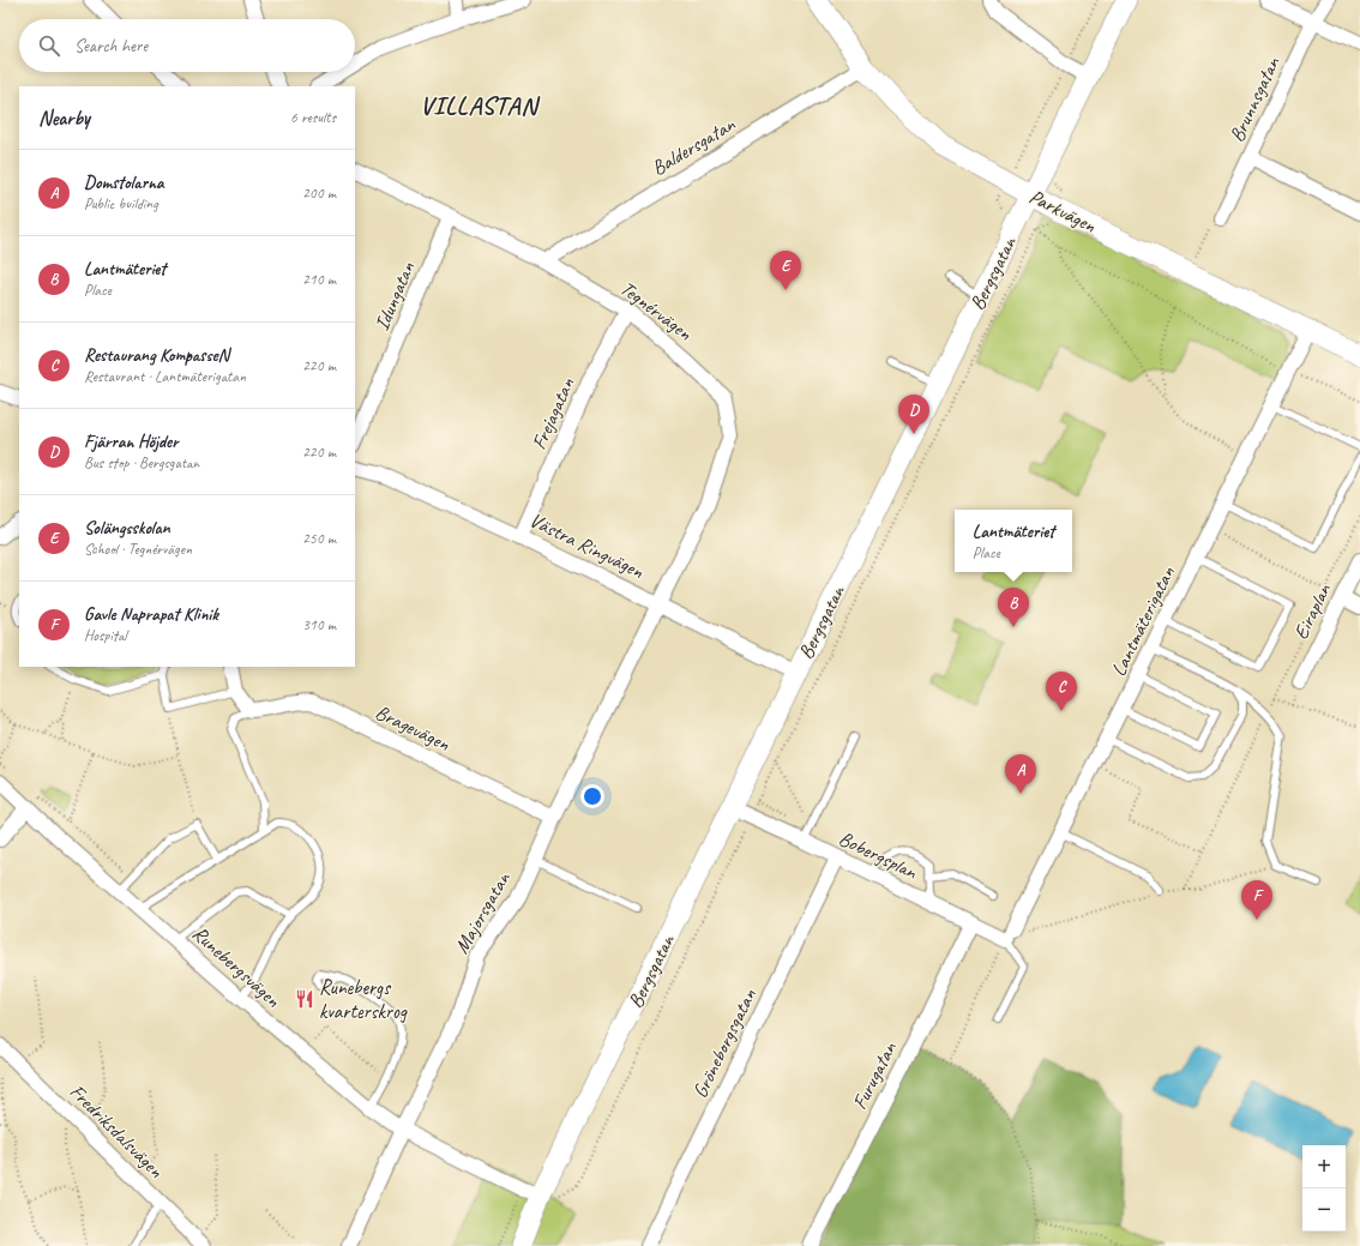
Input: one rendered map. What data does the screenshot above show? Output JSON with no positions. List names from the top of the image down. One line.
{"streets":{"street":["Brunnsgatan","Baldersgatan","Parkvägen","Bergsgatan","Idungatan","Tegnérvägen","Frejagatan","Västra Ringvägen","Eiraplan","Lantmäterigatan","Bragevägen","Bobergsplan","Majorsgatan","Runebergsvägen","Gröneborgsgatan","Furugatan","Fredriksdalsvägen"]},"crossings":[["Baldersgatan","Parkvägen"],["Baldersgatan","Tegnérvägen"],["Parkvägen","Bergsgatan"],["Parkvägen","Lantmäterigatan"],["Bergsgatan","Västra Ringvägen"],["Bergsgatan","Bobergsplan"],["Bergsgatan","Runebergsvägen"],["Idungatan","Tegnérvägen"],["Tegnérvägen","Frejagatan"],["Tegnérvägen","Västra Ringvägen"],["Tegnérvägen","Majorsgatan"],["Frejagatan","Västra Ringvägen"],["Västra Ringvägen","Majorsgatan"],["Lantmäterigatan","Bobergsplan"],["Bragevägen","Majorsgatan"],["Bobergsplan","Gröneborgsgatan"],["Bobergsplan","Furugatan"],["Majorsgatan","Runebergsvägen"]],"districts":["VILLASTAN"],"places":{"restaurant":["Runebergs kvarterskrog"]},"page":{"search":"Search here","heading":["Nearby","6 results"],"list":[{"mark":"A","name":"Domstolarna","note":"Public building","value":"200 m"},{"mark":"B","name":"Lantmäteriet","note":"Place","value":"210 m"},{"mark":"C","name":"Restaurang KompasseN","note":"Restaurant · Lantmäterigatan","value":"220 m"},{"mark":"D","name":"Fjärran Höjder","note":"Bus stop · Bergsgatan","value":"220 m"},{"mark":"E","name":"Solängsskolan","note":"School · Tegnérvägen","value":"250 m"},{"mark":"F","name":"Gavle Naprapat Klinik","note":"Hospital","value":"310 m"}],"pins":["E","D","B","C","A","F"],"popup":["Lantmäteriet","Place"],"map_buttons":["+","−"]}}
